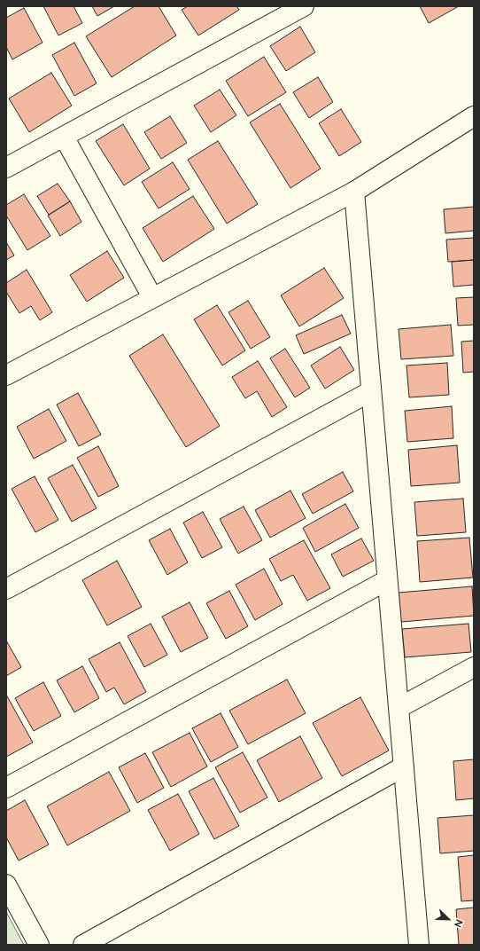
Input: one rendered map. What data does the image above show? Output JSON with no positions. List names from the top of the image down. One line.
{"north":"bottom right"}
